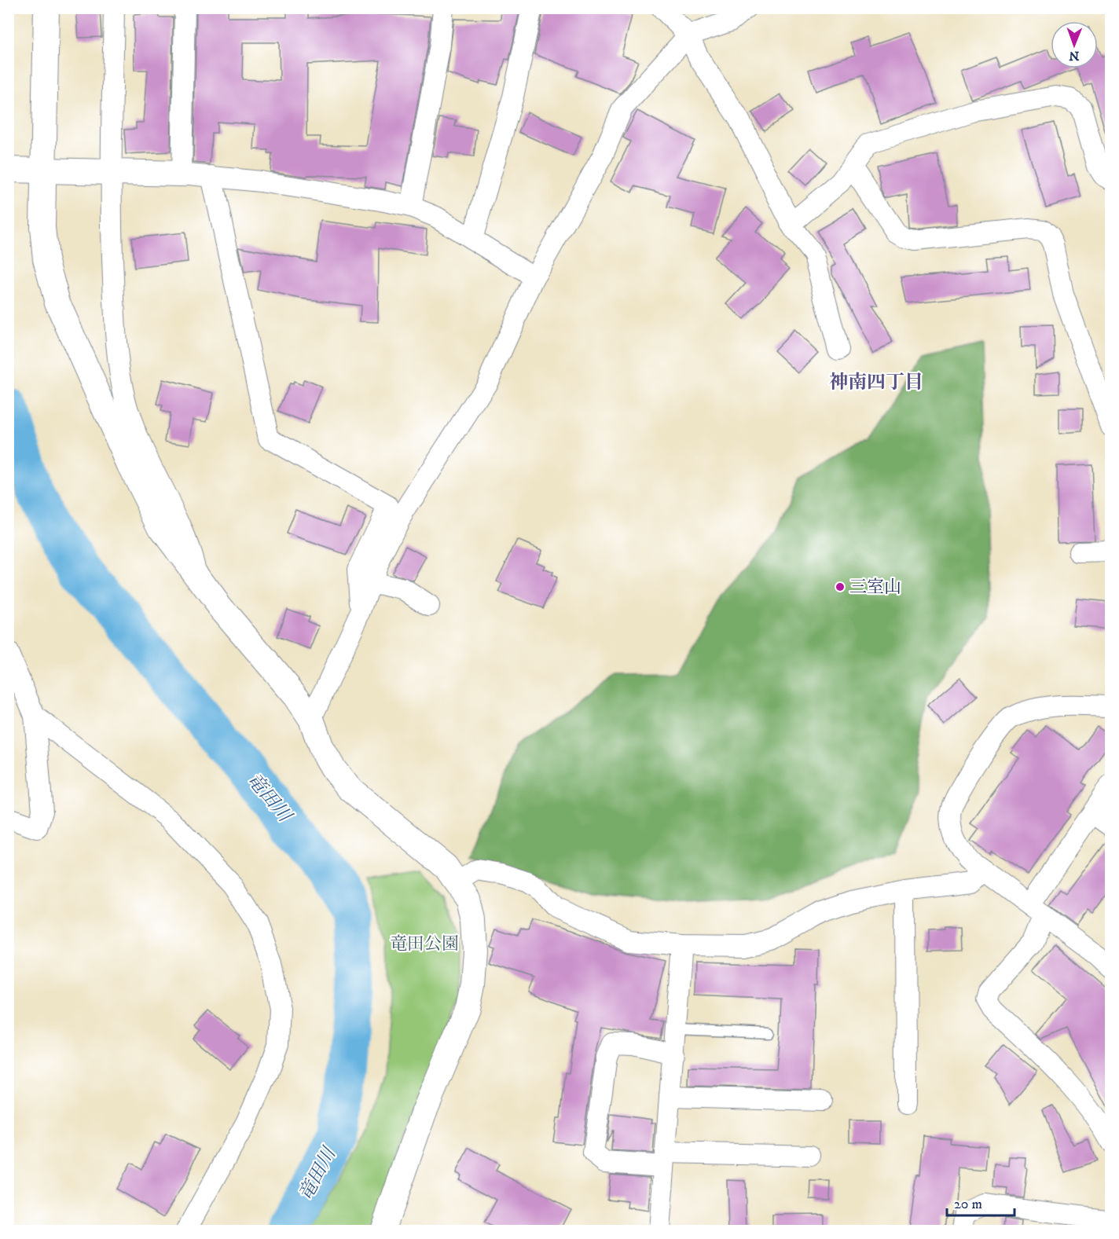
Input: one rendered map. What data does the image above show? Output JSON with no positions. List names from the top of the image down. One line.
{"districts":["神南四丁目"],"water":["竜田川"],"parks":["竜田公園"],"places":["三室山"],"scale_bar":"20 m","north":"bottom"}
